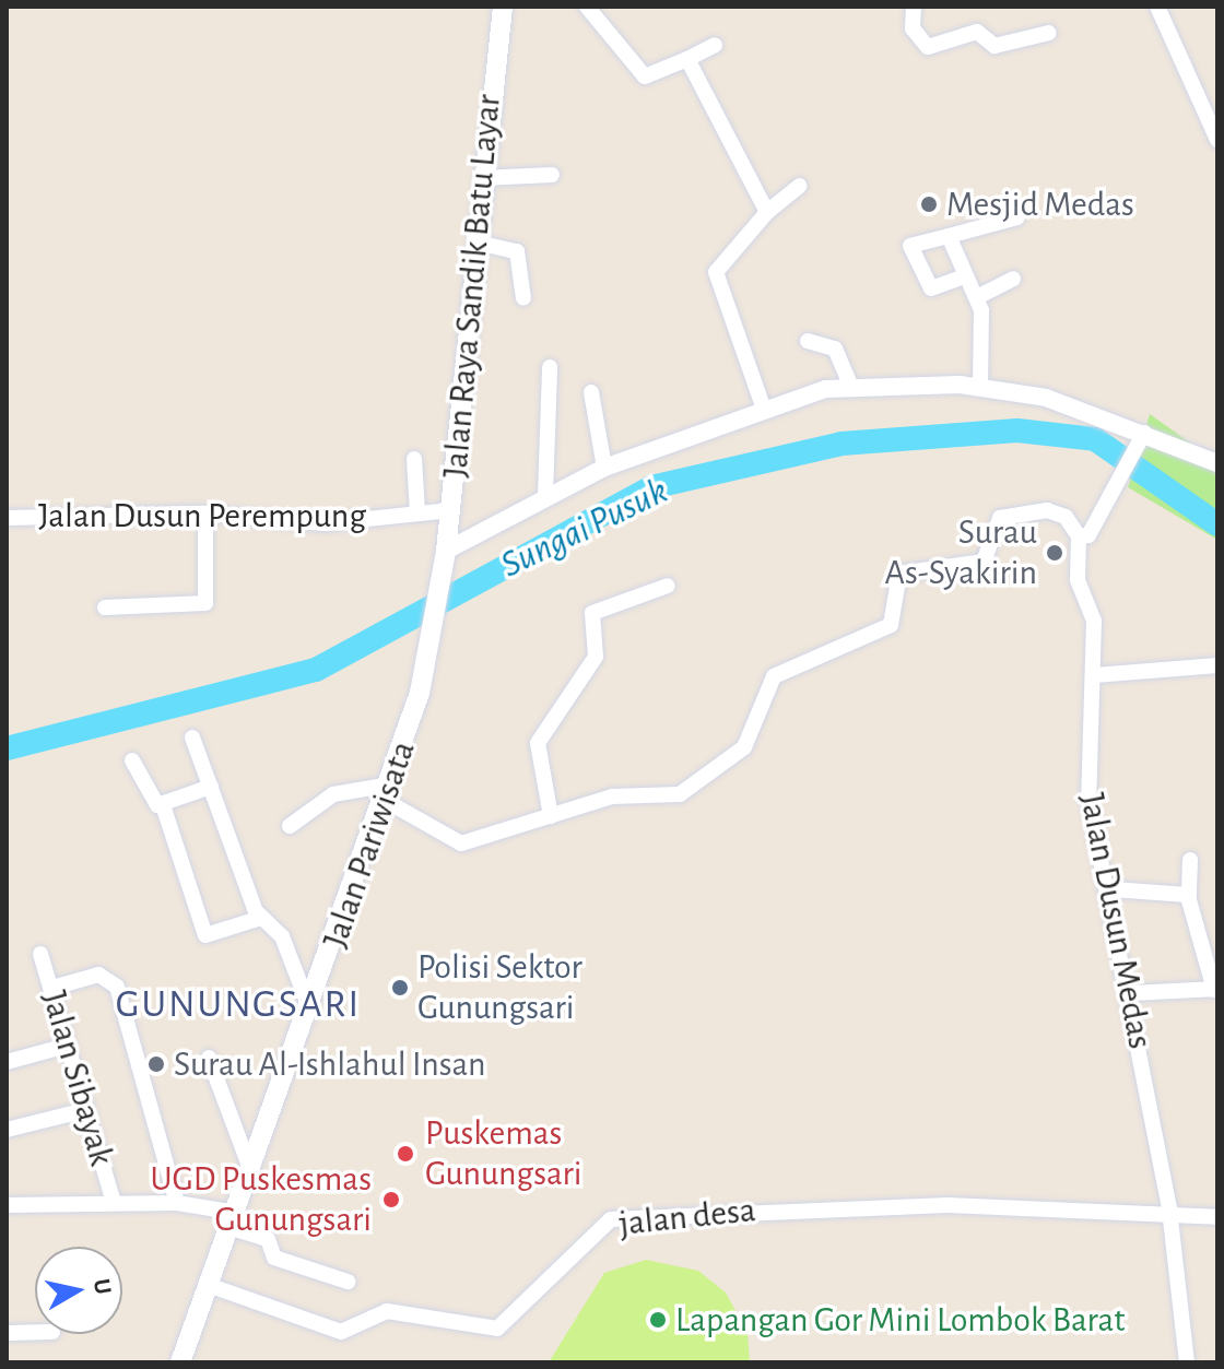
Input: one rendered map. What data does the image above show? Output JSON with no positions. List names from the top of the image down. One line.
{"streets":{"main road":["Jalan Raya Sandik Batu Layar","Jalan Pariwisata"],"street":["Jalan Dusun Perempung","Jalan Dusun Medas","Jalan Sibayak","jalan desa"]},"crossings":[["Jalan Raya Sandik Batu Layar","Jalan Dusun Perempung"],["Jalan Raya Sandik Batu Layar","Jalan Pariwisata"],["Jalan Pariwisata","jalan desa"],["Jalan Dusun Medas","jalan desa"]],"districts":["GUNUNGSARI"],"water":["Sungai Pusuk"],"places":["Mesjid Medas","Surau As-Syakirin","Polisi Sektor Gunungsari","Surau Al-Ishlahul Insan","Puskemas Gunungsari","UGD Puskesmas Gunungsari","Lapangan Gor Mini Lombok Barat"],"north":"right"}
